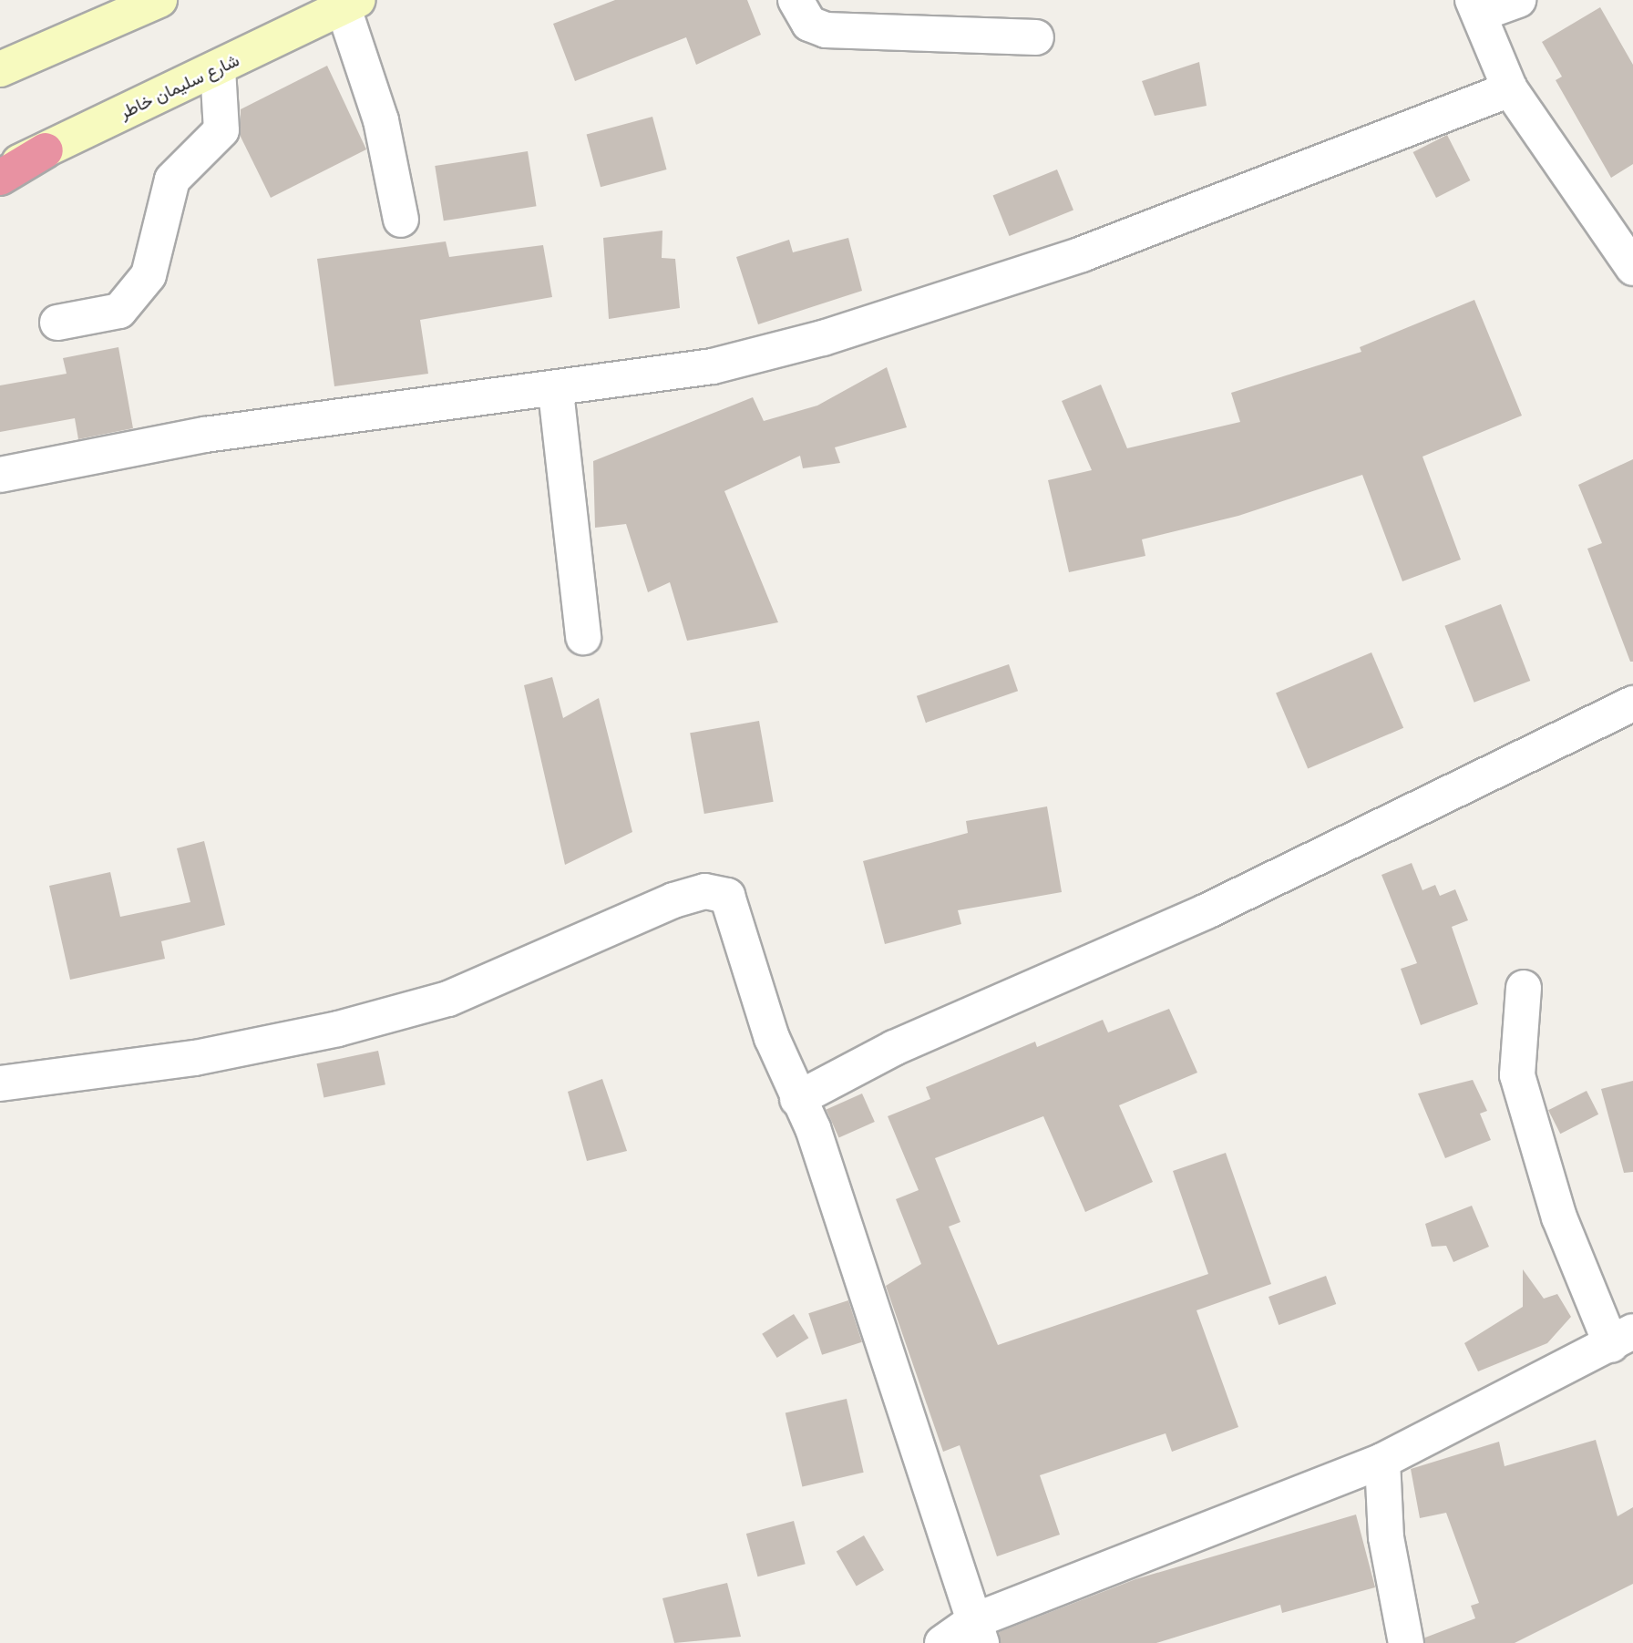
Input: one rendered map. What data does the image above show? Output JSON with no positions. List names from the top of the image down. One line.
{"streets":{"main road":["شارع سليمان خاطر"]}}
